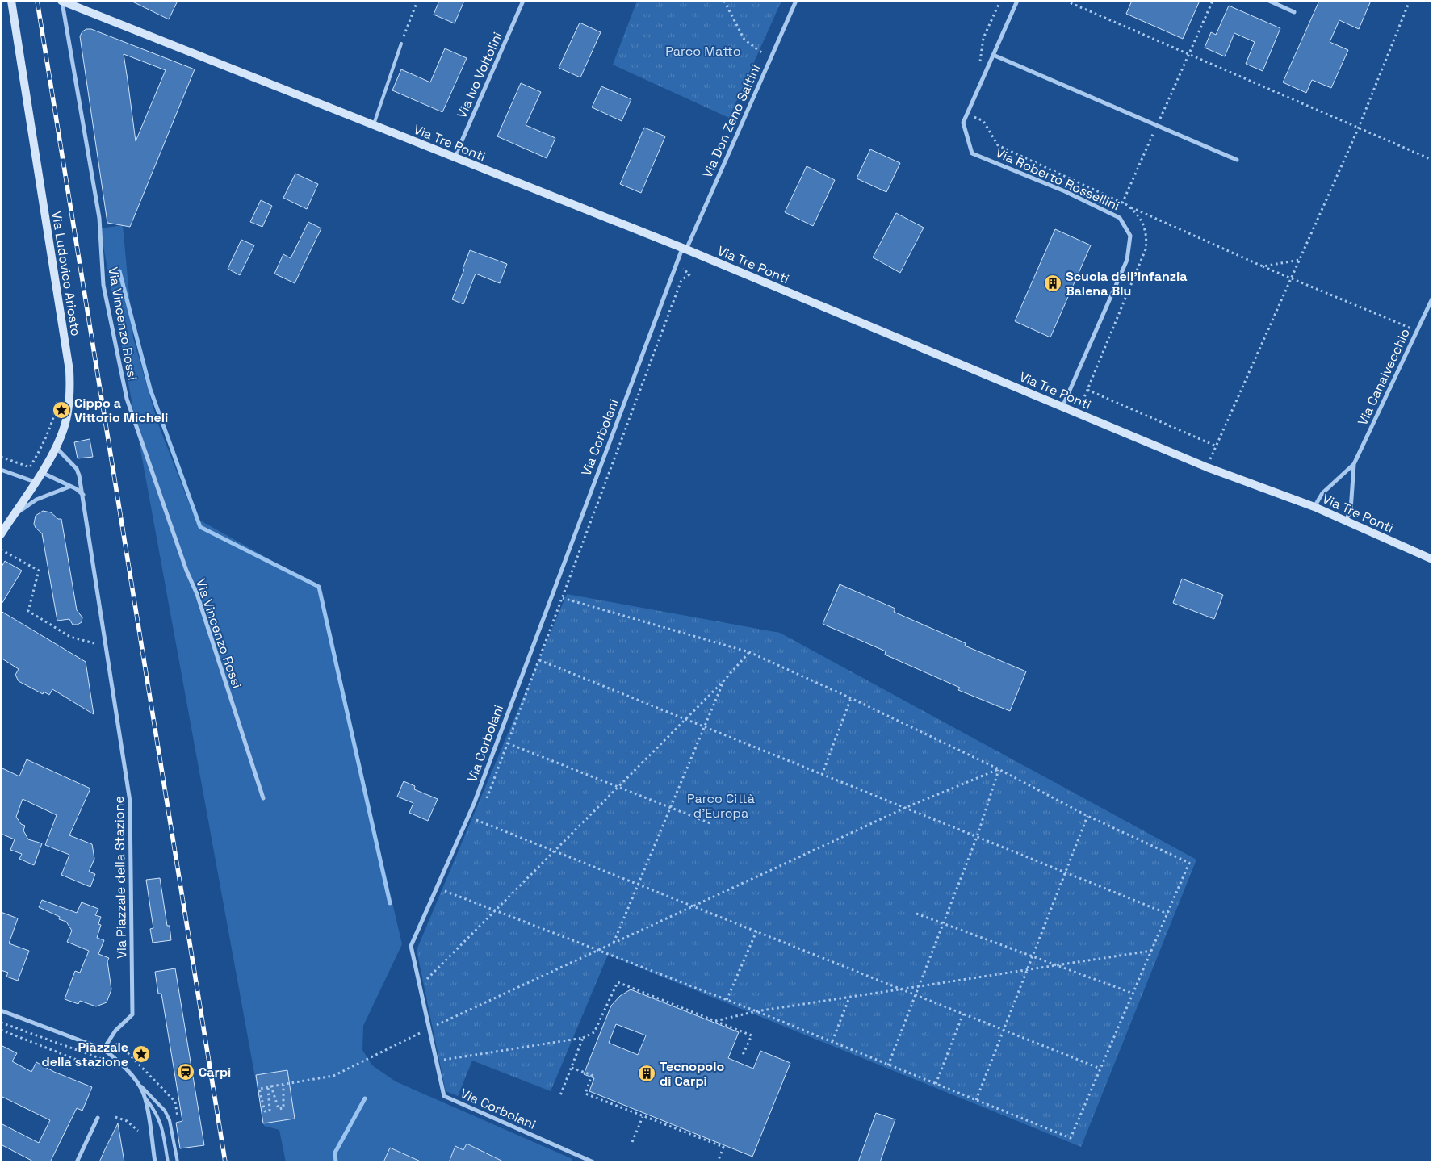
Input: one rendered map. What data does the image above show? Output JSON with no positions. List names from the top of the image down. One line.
{"streets":{"street":["Via Ivo Voltolini","Via Don Zeno Saltini","Via Tre Ponti","Via Roberto Rossellini","Via Ludovico Ariosto","Via Vincenzo Rossi","Via Canalvecchio","Via Corbolani","Via Piazzale della Stazione"]},"crossings":[["Via Ivo Voltolini","Via Tre Ponti"],["Via Don Zeno Saltini","Via Tre Ponti"],["Via Don Zeno Saltini","Via Corbolani"],["Via Tre Ponti","Via Roberto Rossellini"],["Via Tre Ponti","Via Vincenzo Rossi"],["Via Tre Ponti","Via Canalvecchio"],["Via Tre Ponti","Via Corbolani"],["Via Ludovico Ariosto","Via Piazzale della Stazione"]],"parks":["Parco Matto","Parco Città d'Europa"],"places":{"building":["Scuola dell’infanzia Balena Blu","Tecnopolo di Carpi"],"place":["Cippo a Vittorio Micheli","Piazzale della stazione"],"station":["Carpi"]}}
